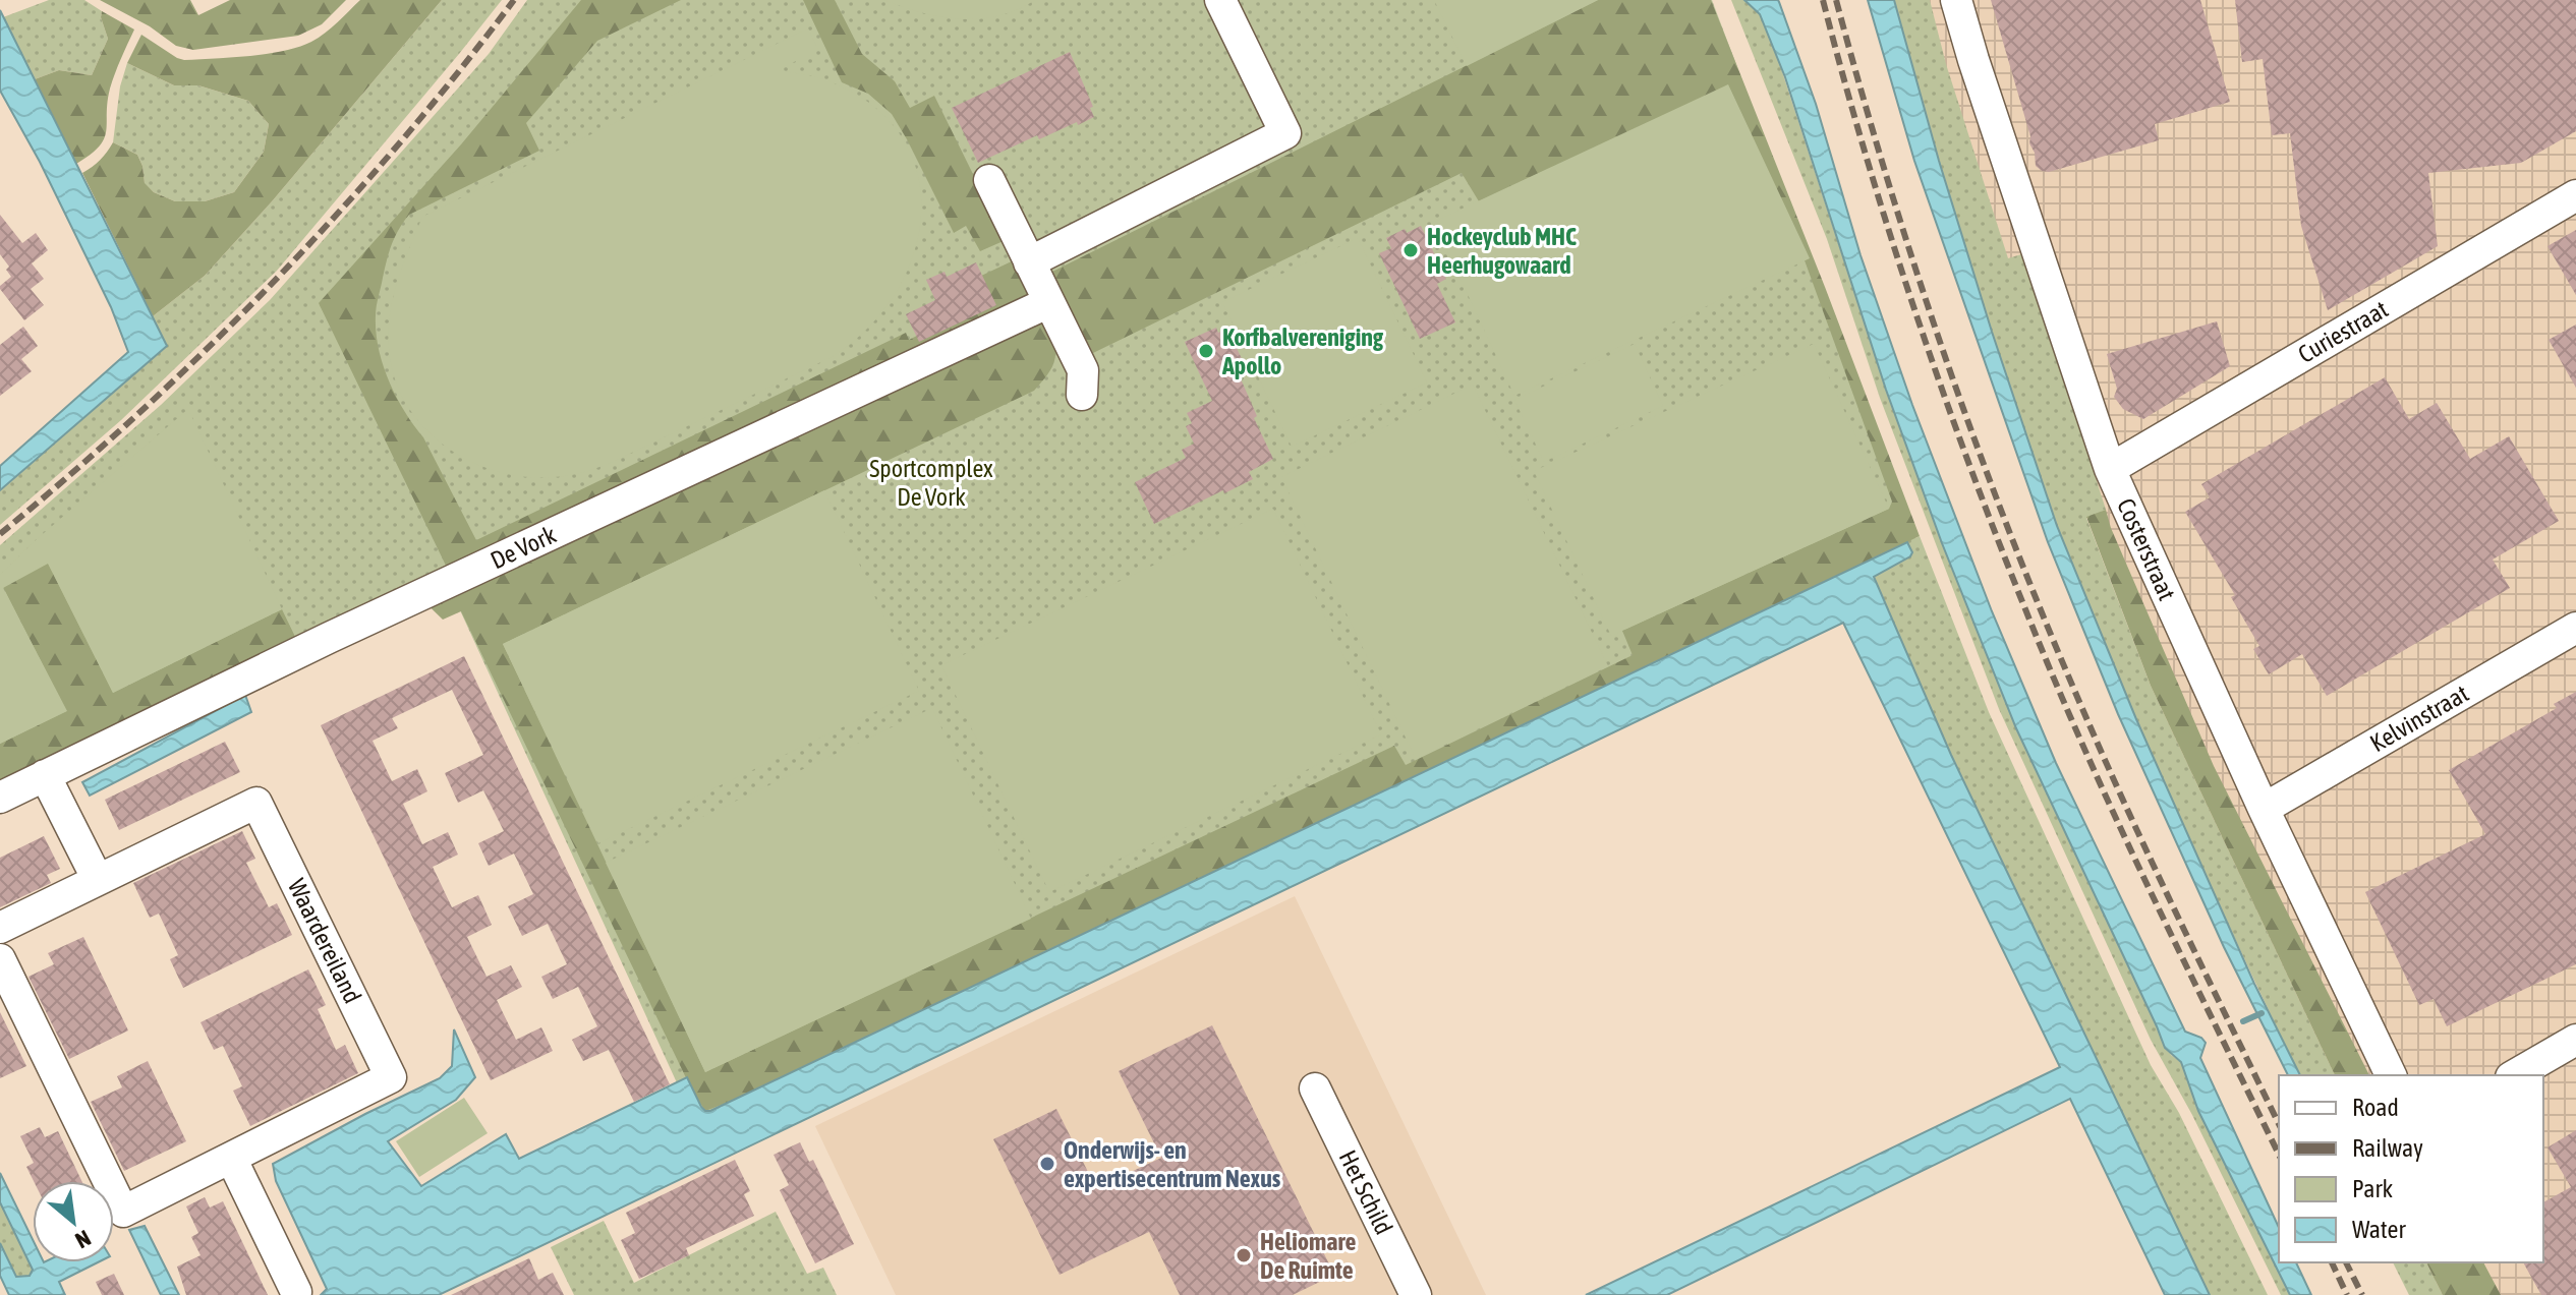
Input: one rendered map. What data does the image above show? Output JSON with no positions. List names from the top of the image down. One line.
{"streets":{"street":["Curiestraat","De Vork","Costerstraat","Kelvinstraat","Waardereiland","Het Schild"]},"crossings":[["Curiestraat","Costerstraat"],["Costerstraat","Kelvinstraat"]],"parks":["Sportcomplex De Vork"],"places":["Hockeyclub MHC Heerhugowaard","Korfbalvereniging Apollo","Onderwijs- en expertisecentrum Nexus","Heliomare De Ruimte"],"legend":["Road","Railway","Park","Water"],"north":"bottom right"}
